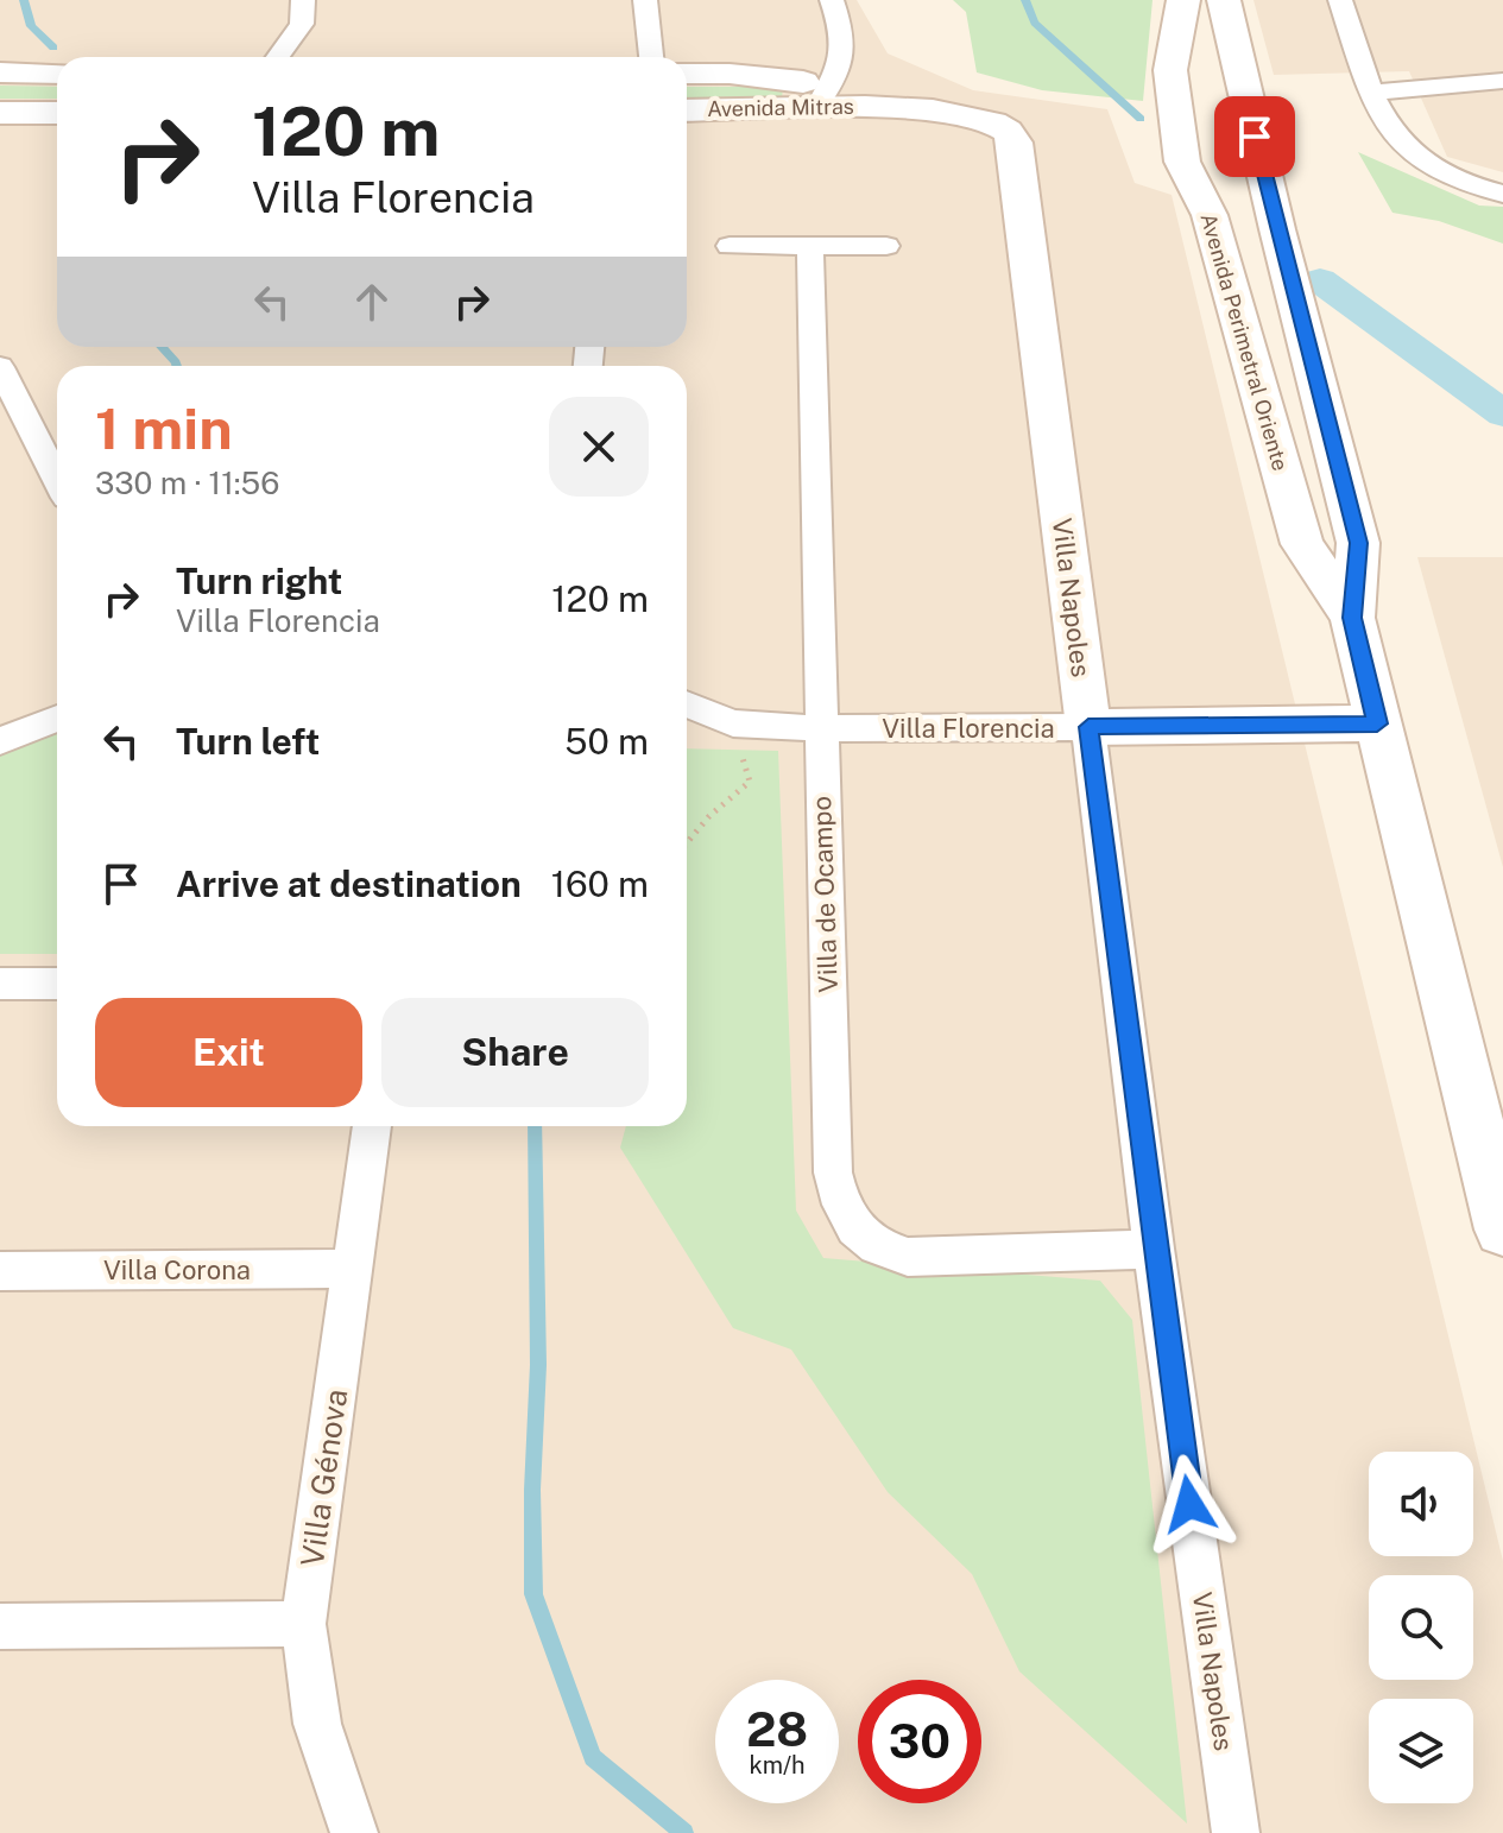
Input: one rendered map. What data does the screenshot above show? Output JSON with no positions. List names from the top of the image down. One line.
{"streets":{"street":["Avenida Mitras","Avenida Perimetral Oriente","Villa Napoles","Villa Florencia","Villa de Ocampo","Villa Corona","Villa Génova"]},"crossings":[["Avenida Mitras","Villa Napoles"],["Avenida Perimetral Oriente","Villa Florencia"],["Villa Napoles","Villa Florencia"],["Villa Napoles","Villa de Ocampo"],["Villa Florencia","Villa de Ocampo"],["Villa Corona","Villa Génova"]],"page":{"turn":["120 m","Villa Florencia"],"heading":["1 min","330 m · 11:56"],"list":[{"name":"Turn right","note":"Villa Florencia","value":"120 m"},{"name":"Turn left","value":"50 m"},{"name":"Arrive at destination","value":"160 m"}],"buttons":["Exit","Share"],"speed":"28 km/h","limit":"30"}}
